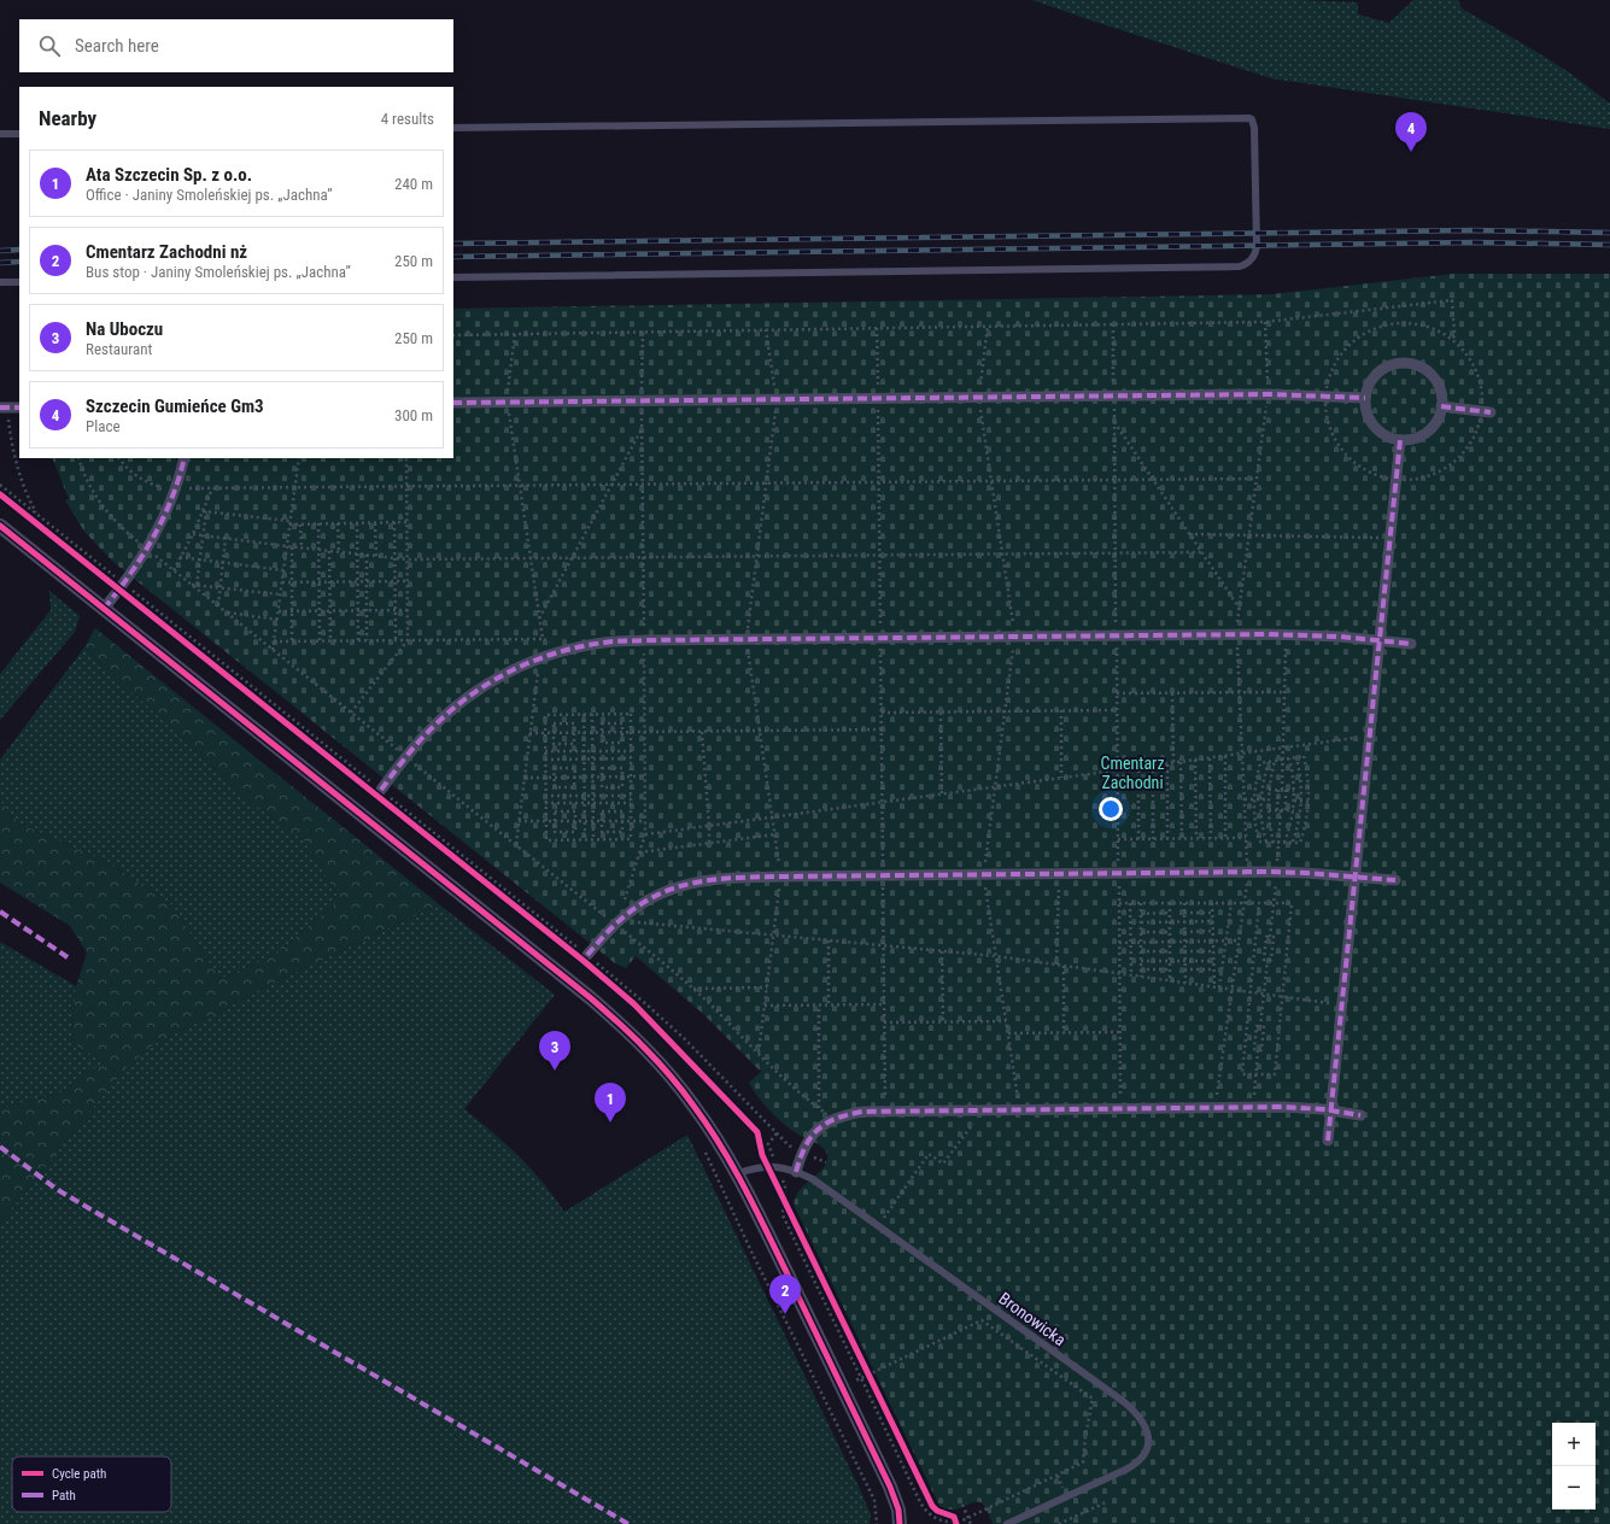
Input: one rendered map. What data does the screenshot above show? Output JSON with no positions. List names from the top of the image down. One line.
{"streets":{"lane":["Bronowicka"]},"parks":["Cmentarz Zachodni"],"legend":["Cycle path","Path"],"page":{"search":"Search here","heading":["Nearby","4 results"],"pins":["4","3","1","2"],"list":[{"mark":"1","name":"Ata Szczecin Sp. z o.o.","note":"Office · Janiny Smoleńskiej ps. „Jachna”","value":"240 m"},{"mark":"2","name":"Cmentarz Zachodni nż","note":"Bus stop · Janiny Smoleńskiej ps. „Jachna”","value":"250 m"},{"mark":"3","name":"Na Uboczu","note":"Restaurant","value":"250 m"},{"mark":"4","name":"Szczecin Gumieńce Gm3","note":"Place","value":"300 m"}],"map_buttons":["+","−"]}}
